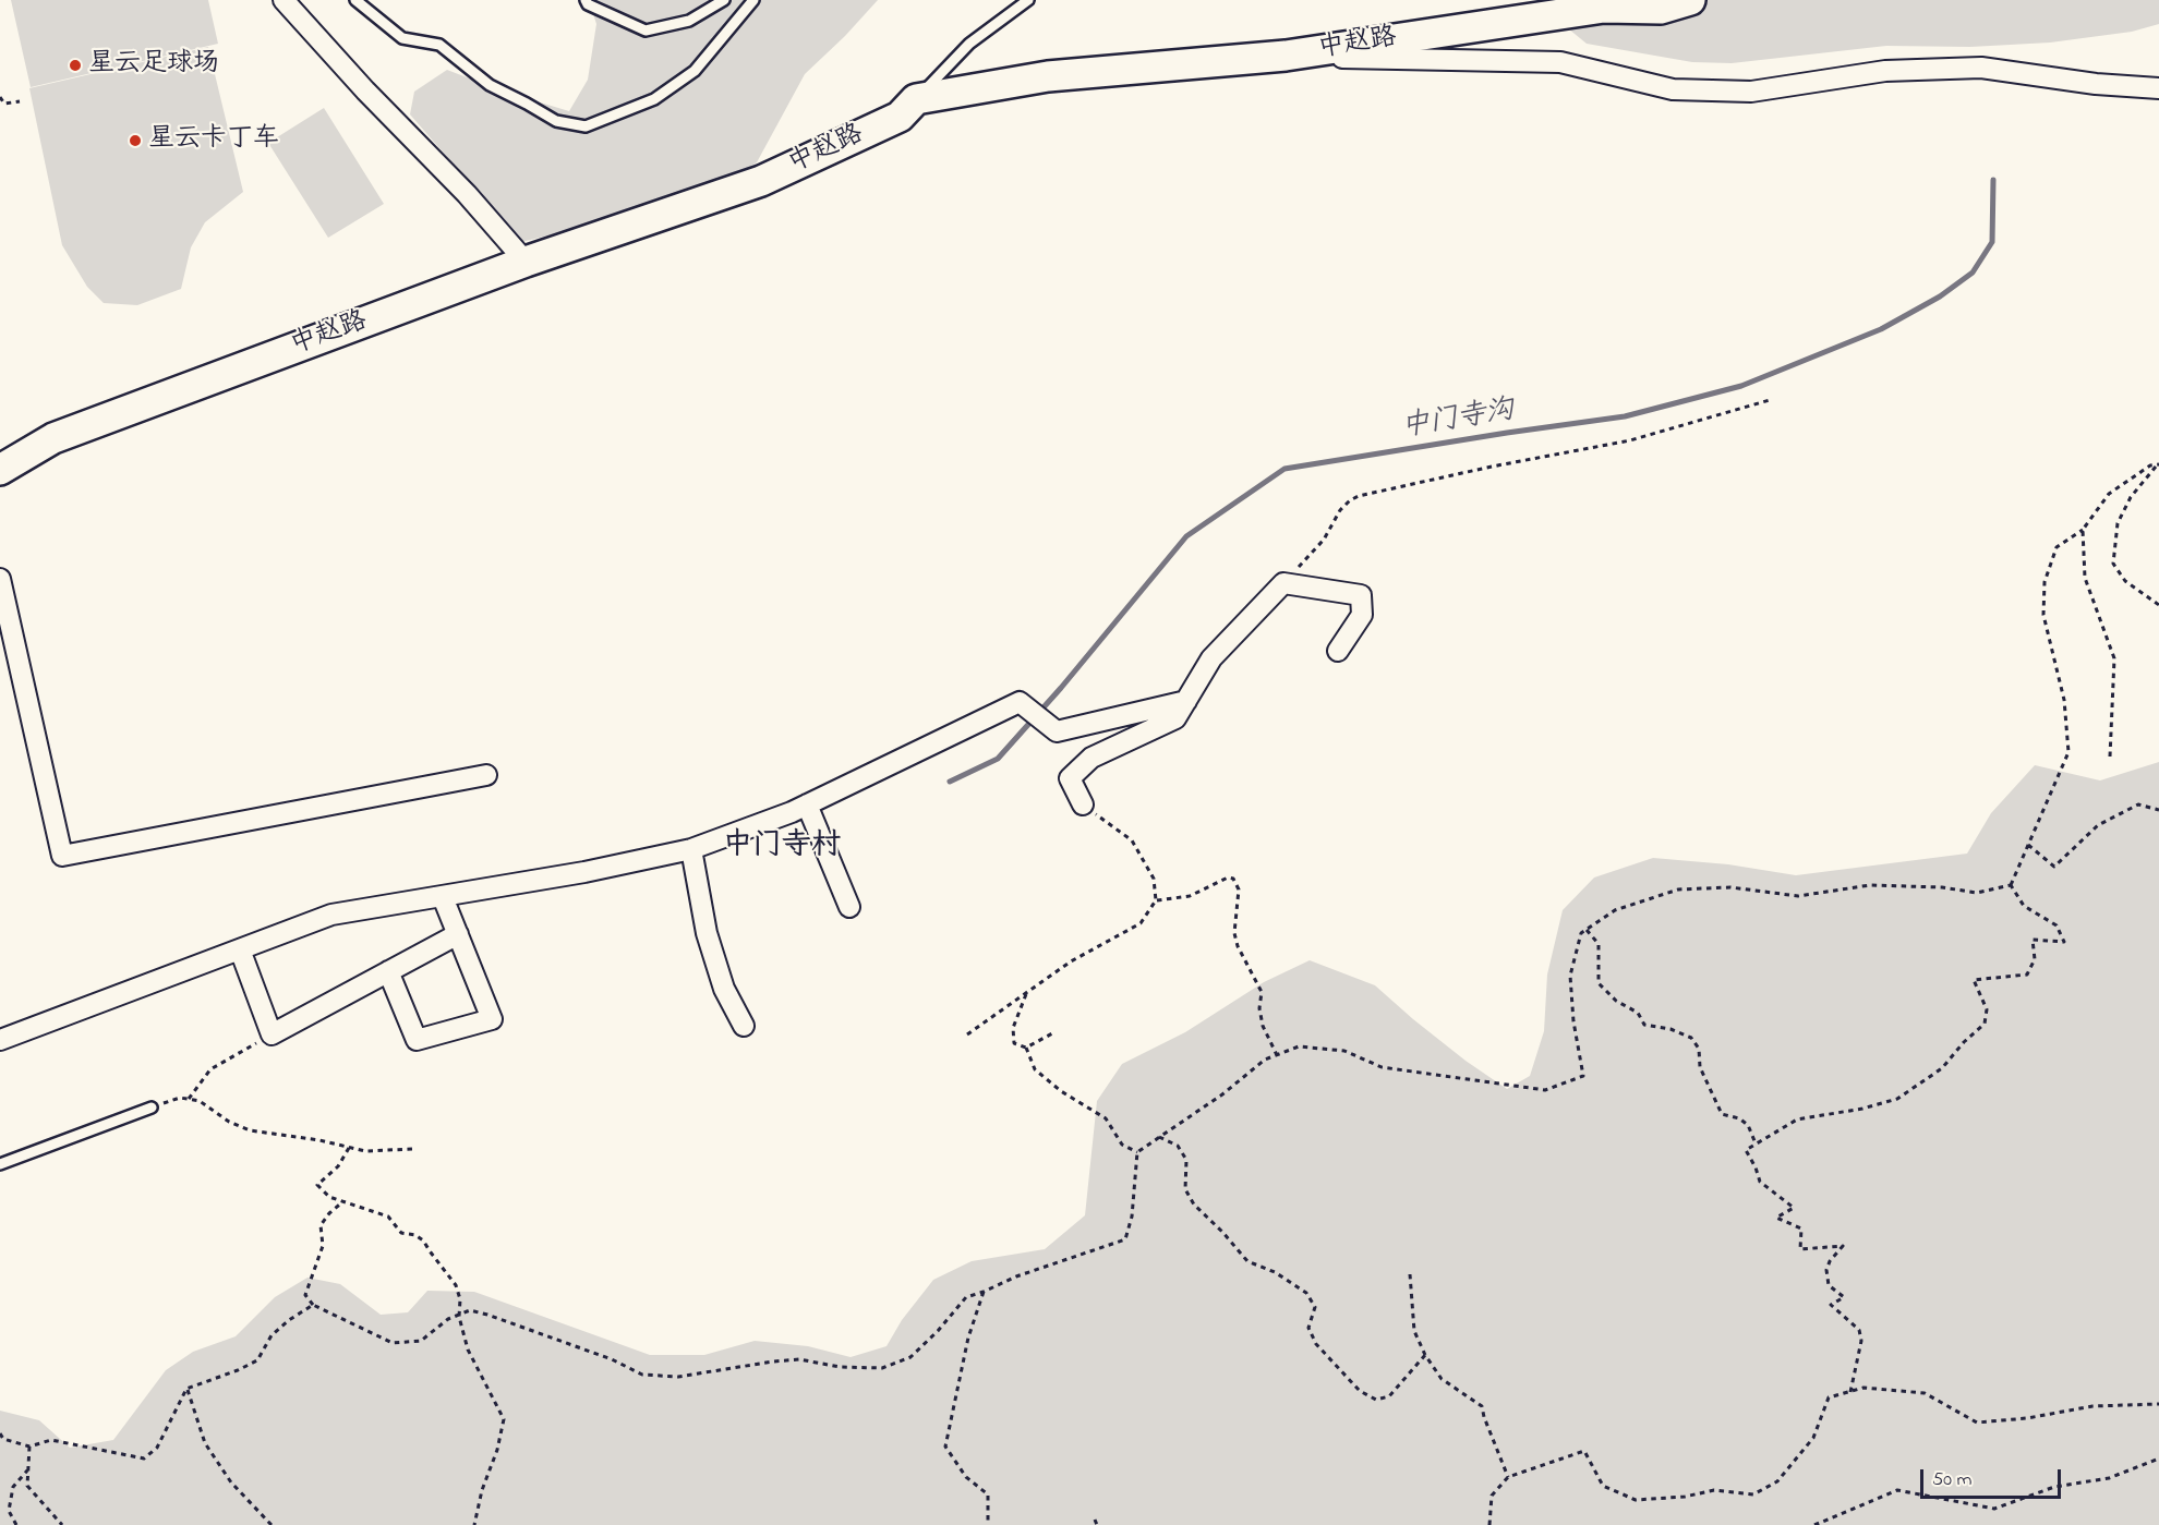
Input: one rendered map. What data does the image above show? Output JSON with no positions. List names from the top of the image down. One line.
{"streets":{"street":["中赵路"]},"districts":["中门寺村"],"water":["中门寺沟"],"places":["星云足球场","星云卡丁车"],"scale_bar":"50 m"}
